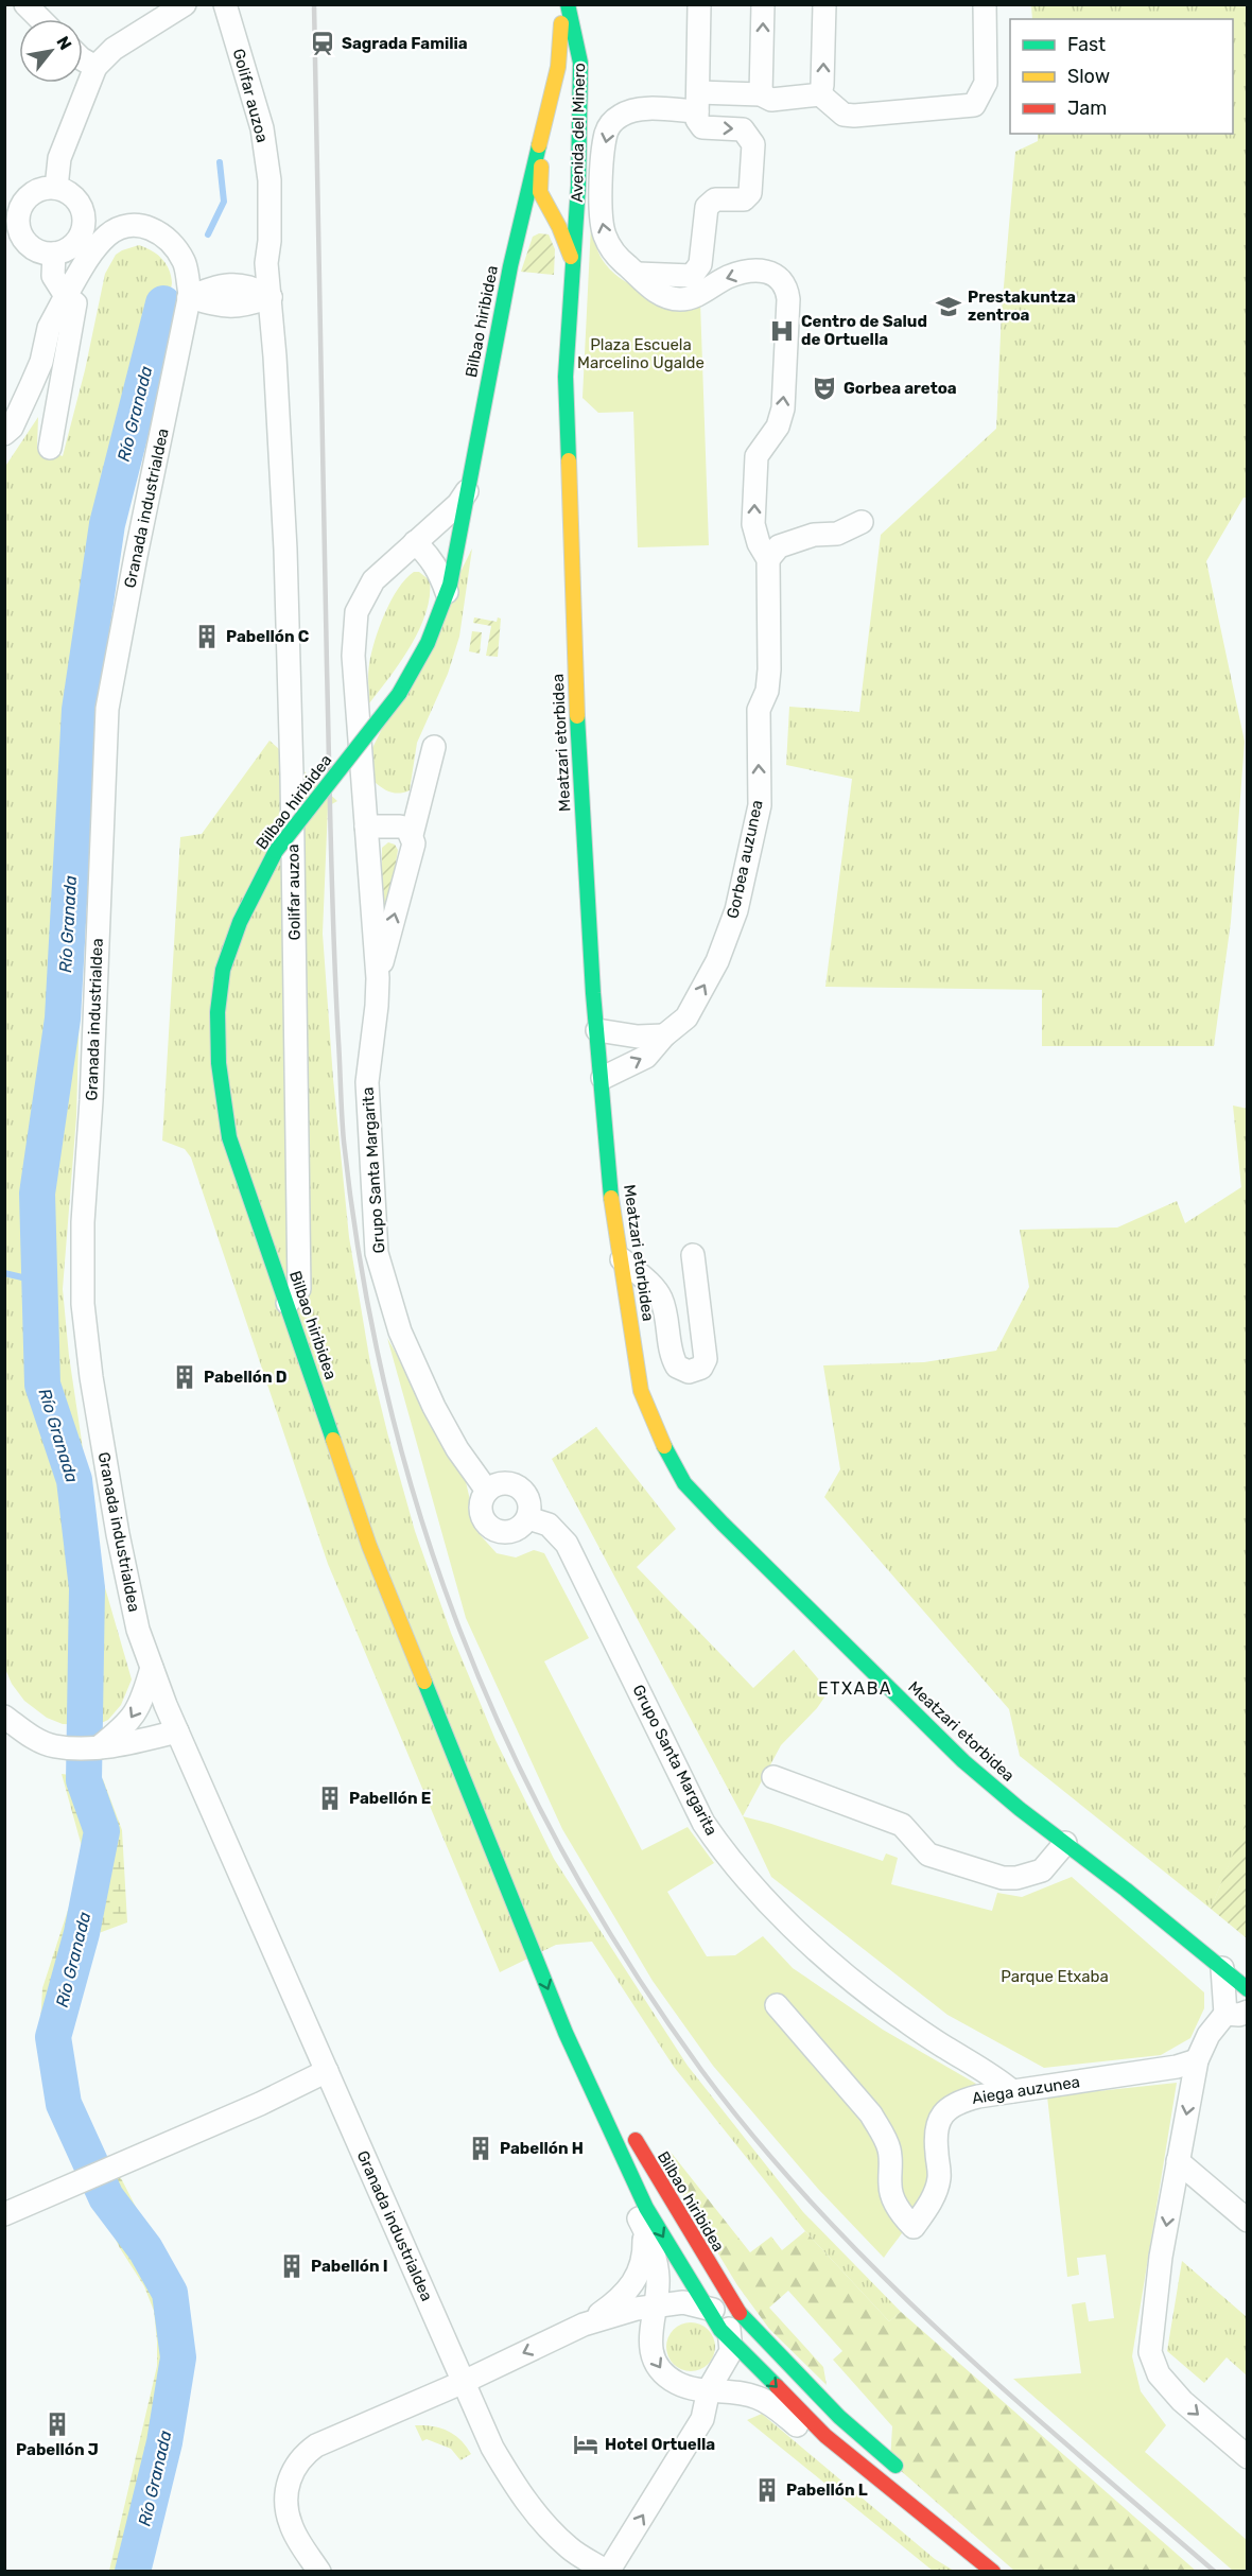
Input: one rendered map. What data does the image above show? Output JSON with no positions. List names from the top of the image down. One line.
{"streets":{"street":["Golifar auzoa","Avenida del Minero","Bilbao hiribidea","Granada industrialdea","Meatzari etorbidea","Gorbea auzunea","Grupo Santa Margarita","Aiega auzunea"]},"crossings":[["Golifar auzoa","Bilbao hiribidea"],["Avenida del Minero","Meatzari etorbidea"],["Meatzari etorbidea","Gorbea auzunea"],["Grupo Santa Margarita","Aiega auzunea"]],"districts":["ETXABA"],"water":["Río Granada"],"parks":["Plaza Escuela Marcelino Ugalde","Parque Etxaba"],"places":{"station":["Sagrada Familia"],"school or university":["Prestakuntza zentroa"],"hospital":["Centro de Salud de Ortuella"],"theatre":["Gorbea aretoa"],"building":["Pabellón C","Pabellón D","Pabellón E","Pabellón H","Pabellón I","Pabellón J","Pabellón L"],"hotel":["Hotel Ortuella"]},"legend":["Fast","Slow","Jam"],"north":"top right"}
